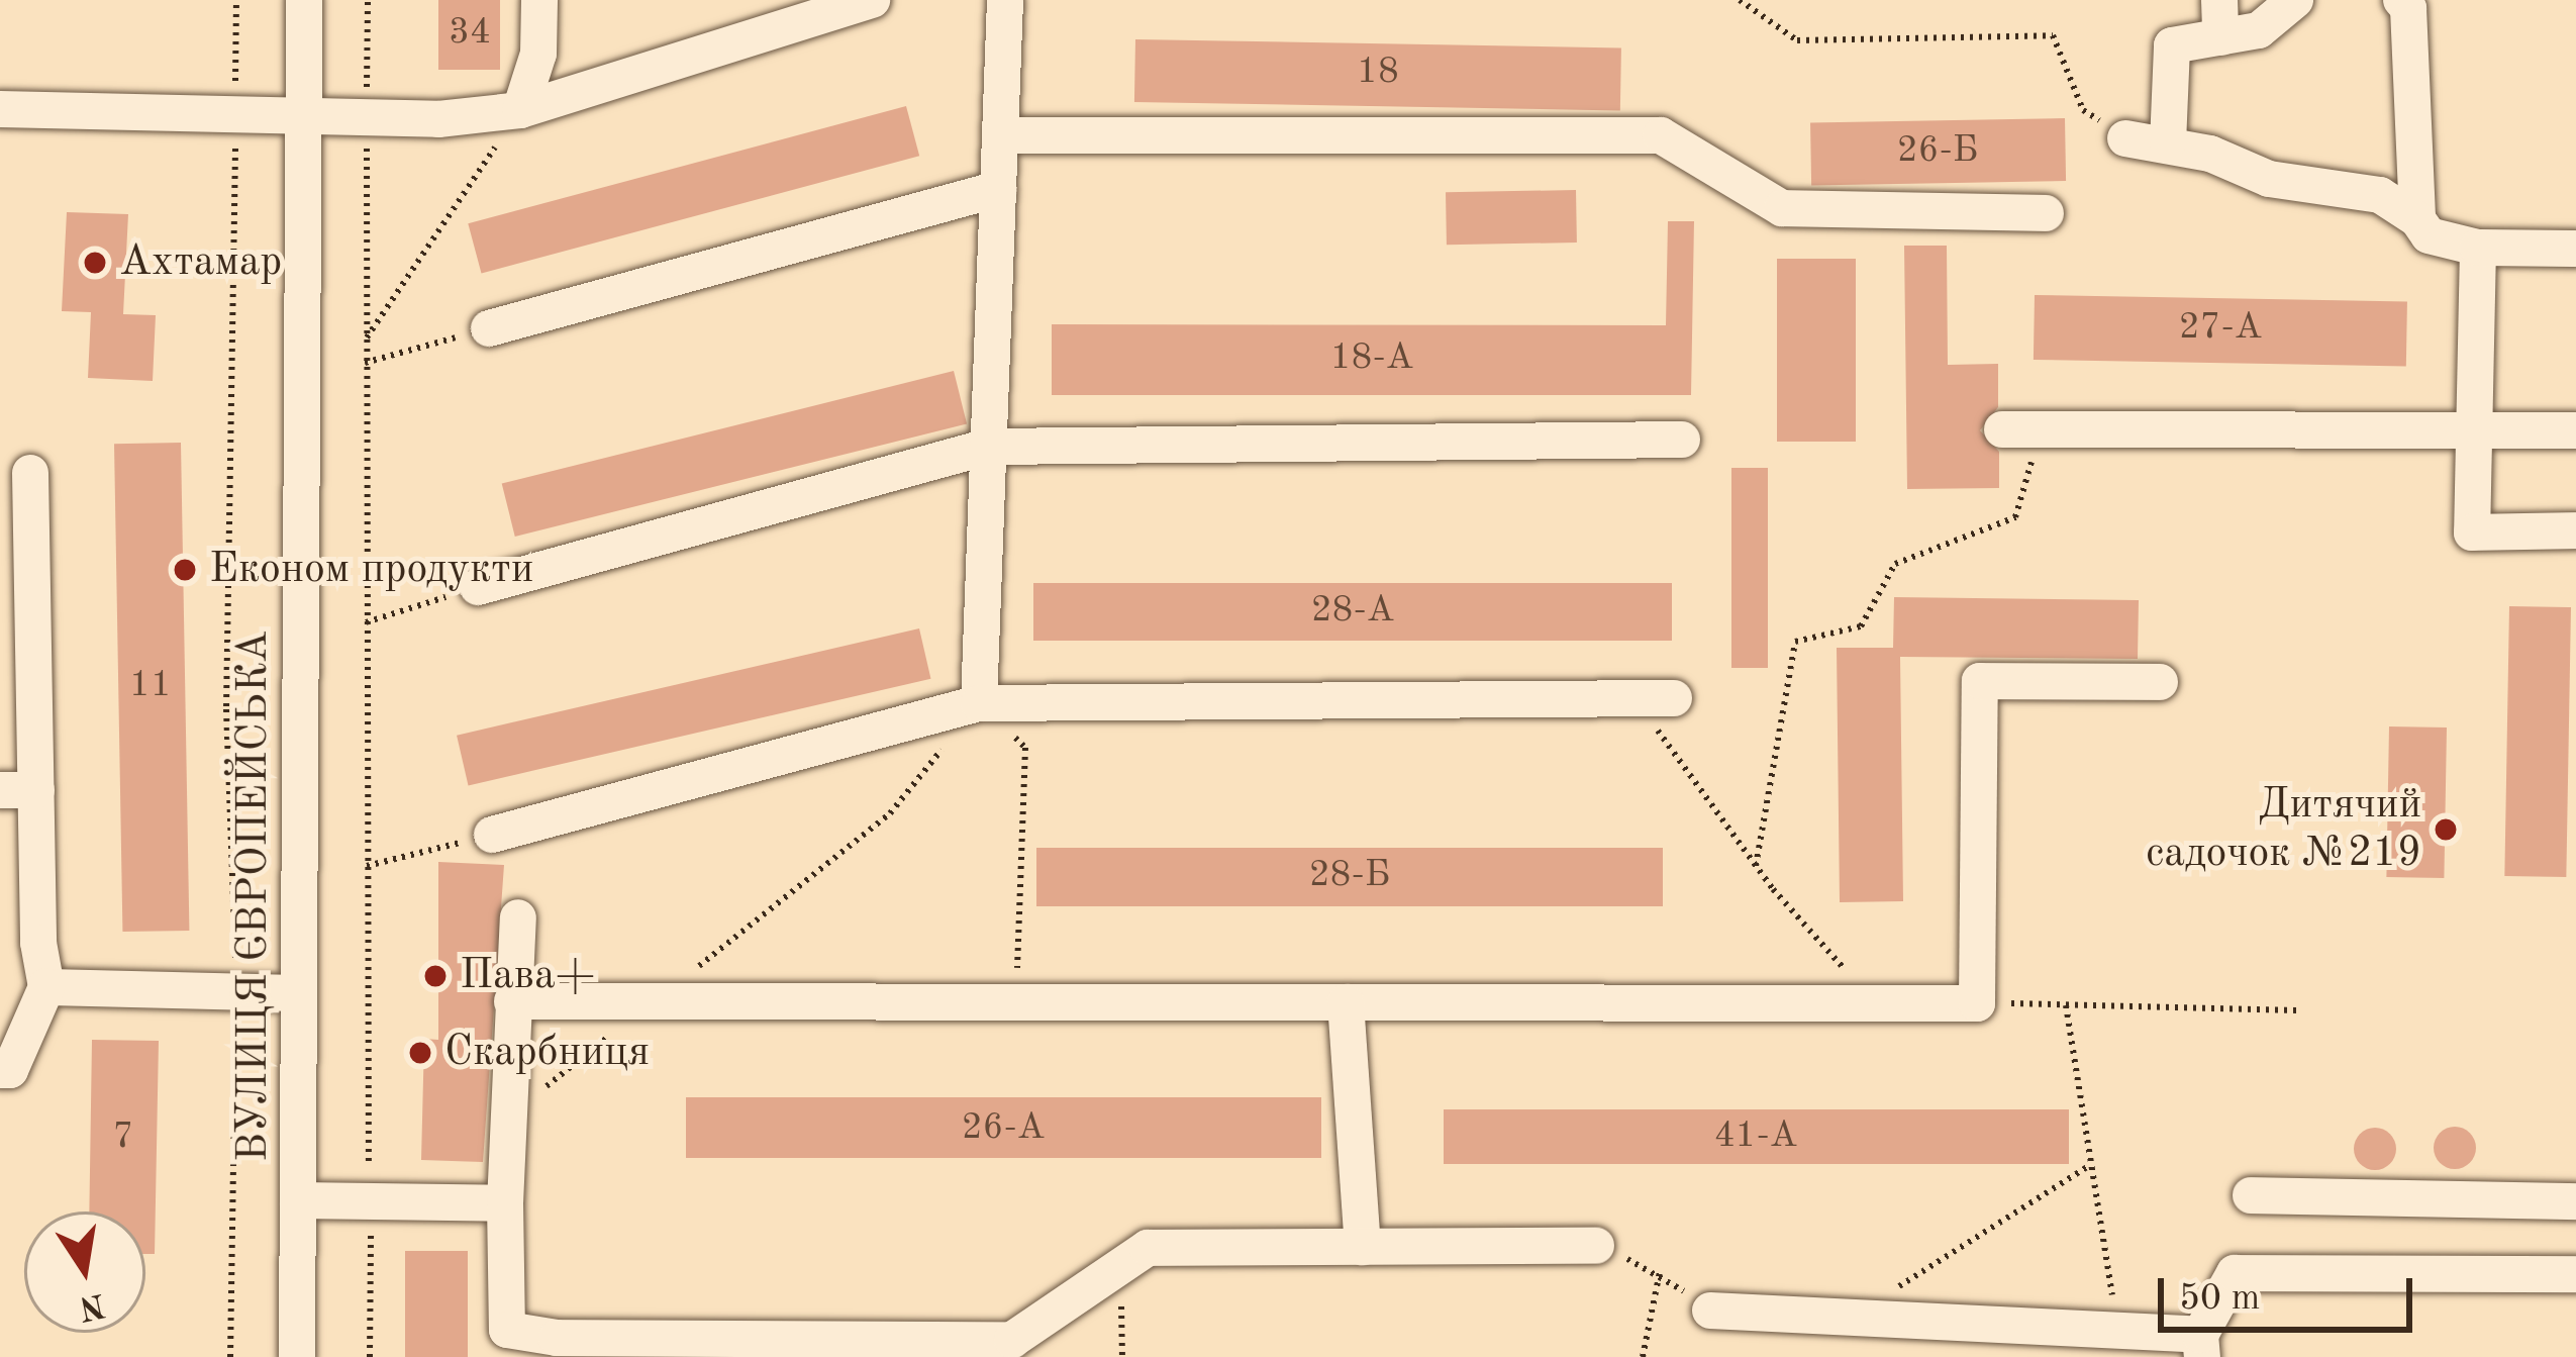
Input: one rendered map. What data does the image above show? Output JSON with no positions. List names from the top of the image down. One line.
{"streets":{"street":["ВУЛИЦЯ ЄВРОПЕЙСЬКА"]},"places":["Ахтамар","Економ продукти","Дитячий садочок №219","Пава+","Скарбниця"],"house_numbers":["34","18","26-Б","27-А","18-А","28-А","11","28-Б","26-А","41-А","7"],"scale_bar":"50 m","north":"bottom"}
